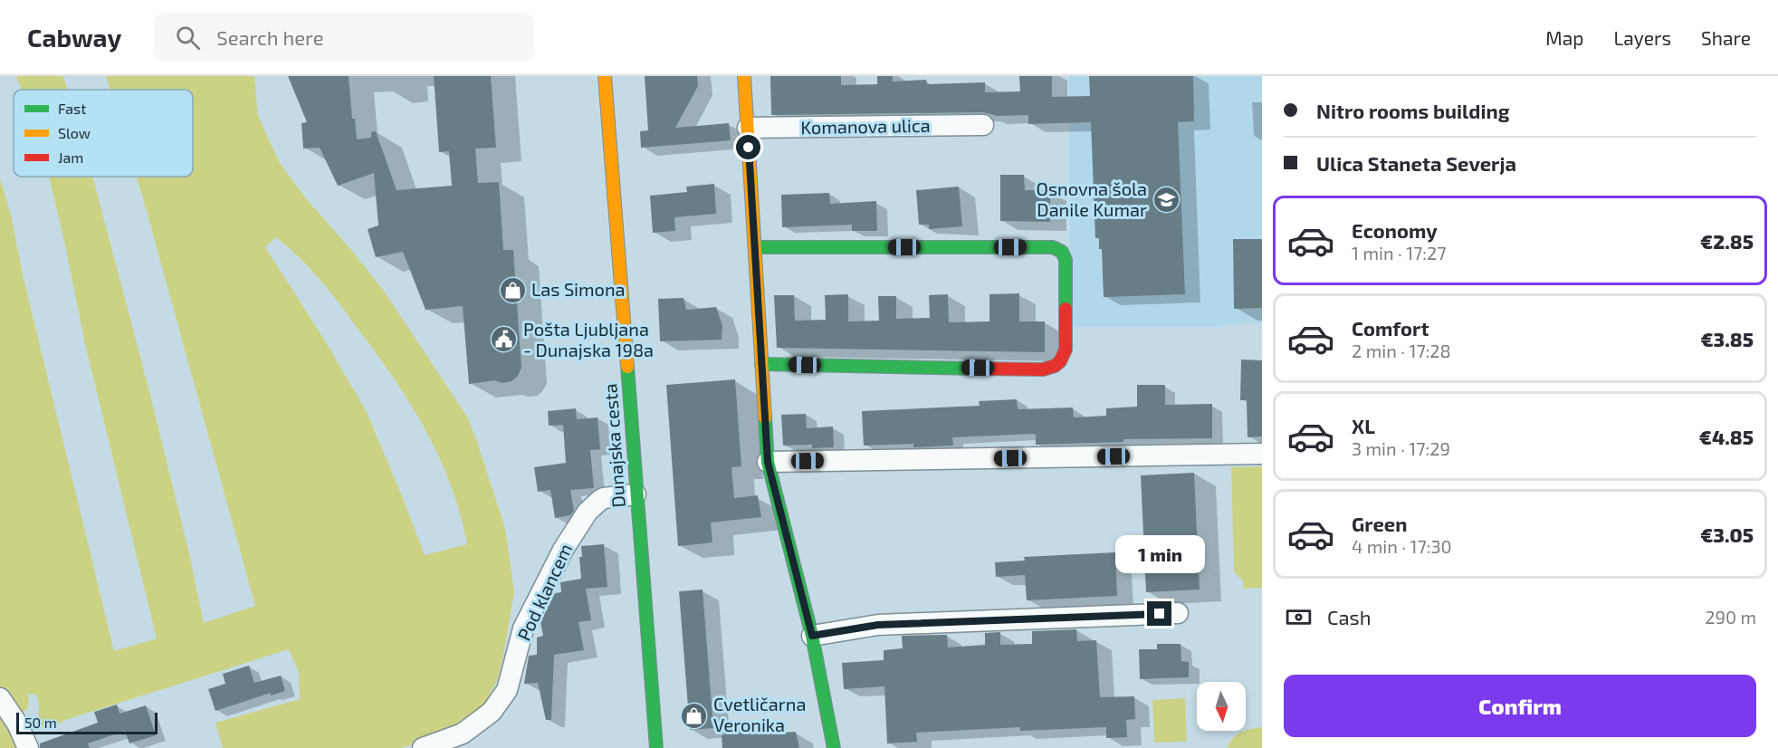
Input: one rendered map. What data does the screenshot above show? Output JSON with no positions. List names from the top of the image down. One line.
{"streets":{"street":["Komanova ulica","Dunajska cesta","Pod klancem"]},"crossings":[["Dunajska cesta","Pod klancem"]],"places":{"school or university":["Osnovna šola Danile Kumar"],"shop":["Las Simona","Cvetličarna Veronika"],"public building":["Pošta Ljubljana - Dunajska 198a"]},"legend":["Fast","Slow","Jam"],"scale_bar":"50 m","north":"bottom","page":{"header":"Cabway","search":"Search here","nav":["Map","Layers","Share"],"banner":["Nitro rooms building","Ulica Staneta Severja"],"list":[{"name":"Economy","note":"1 min · 17:27","value":"€2.85"},{"name":"Comfort","note":"2 min · 17:28","value":"€3.85"},{"name":"XL","note":"3 min · 17:29","value":"€4.85"},{"name":"Green","note":"4 min · 17:30","value":"€3.05"}],"bubble":"1 min","pay":["Cash","290 m"],"buttons":"Confirm","scale":"50 m"}}
